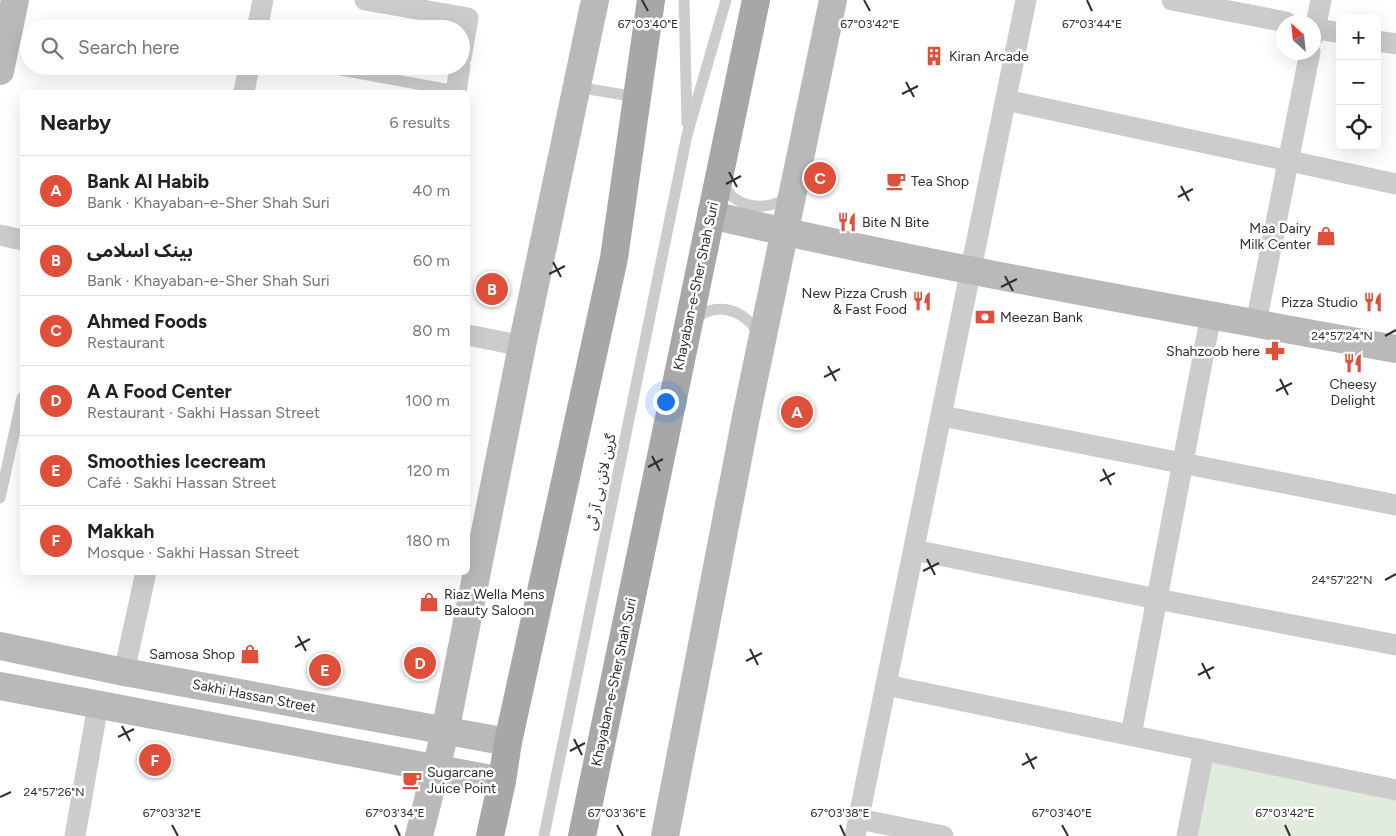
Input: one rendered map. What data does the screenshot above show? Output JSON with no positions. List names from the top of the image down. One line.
{"streets":{"main road":["Khayaban-e-Sher Shah Suri"],"street":["Sakhi Hassan Street"],"lane":["گرین لائن بی آر ٹی"]},"places":{"building":["Kiran Arcade"],"cafe":["Tea Shop","Sugarcane Juice Point"],"restaurant":["Bite N Bite","New Pizza Crush & Fast Food","Pizza Studio","Cheesy Delight"],"shop":["Maa Dairy Milk Center","Riaz Wella Mens Beauty Saloon","Samosa Shop"],"bank":["Meezan Bank"],"pharmacy":["Shahzoob here"]},"north":"top left","page":{"map_buttons":["+","−"],"search":"Search here","heading":["Nearby","6 results"],"list":[{"mark":"A","name":"Bank Al Habib","note":"Bank · Khayaban-e-Sher Shah Suri","value":"40 m"},{"mark":"B","name":"بینک اسلامی","note":"Bank · Khayaban-e-Sher Shah Suri","value":"60 m"},{"mark":"C","name":"Ahmed Foods","note":"Restaurant","value":"80 m"},{"mark":"D","name":"A A Food Center","note":"Restaurant · Sakhi Hassan Street","value":"100 m"},{"mark":"E","name":"Smoothies Icecream","note":"Café · Sakhi Hassan Street","value":"120 m"},{"mark":"F","name":"Makkah","note":"Mosque · Sakhi Hassan Street","value":"180 m"}],"pins":["C","B","A","D","E","F"]},"coordinates":["67°03'40\"E","67°03'42\"E","67°03'44\"E","24°57'24\"N","24°57'22\"N","24°57'26\"N","67°03'32\"E","67°03'34\"E","67°03'36\"E","67°03'38\"E"]}
